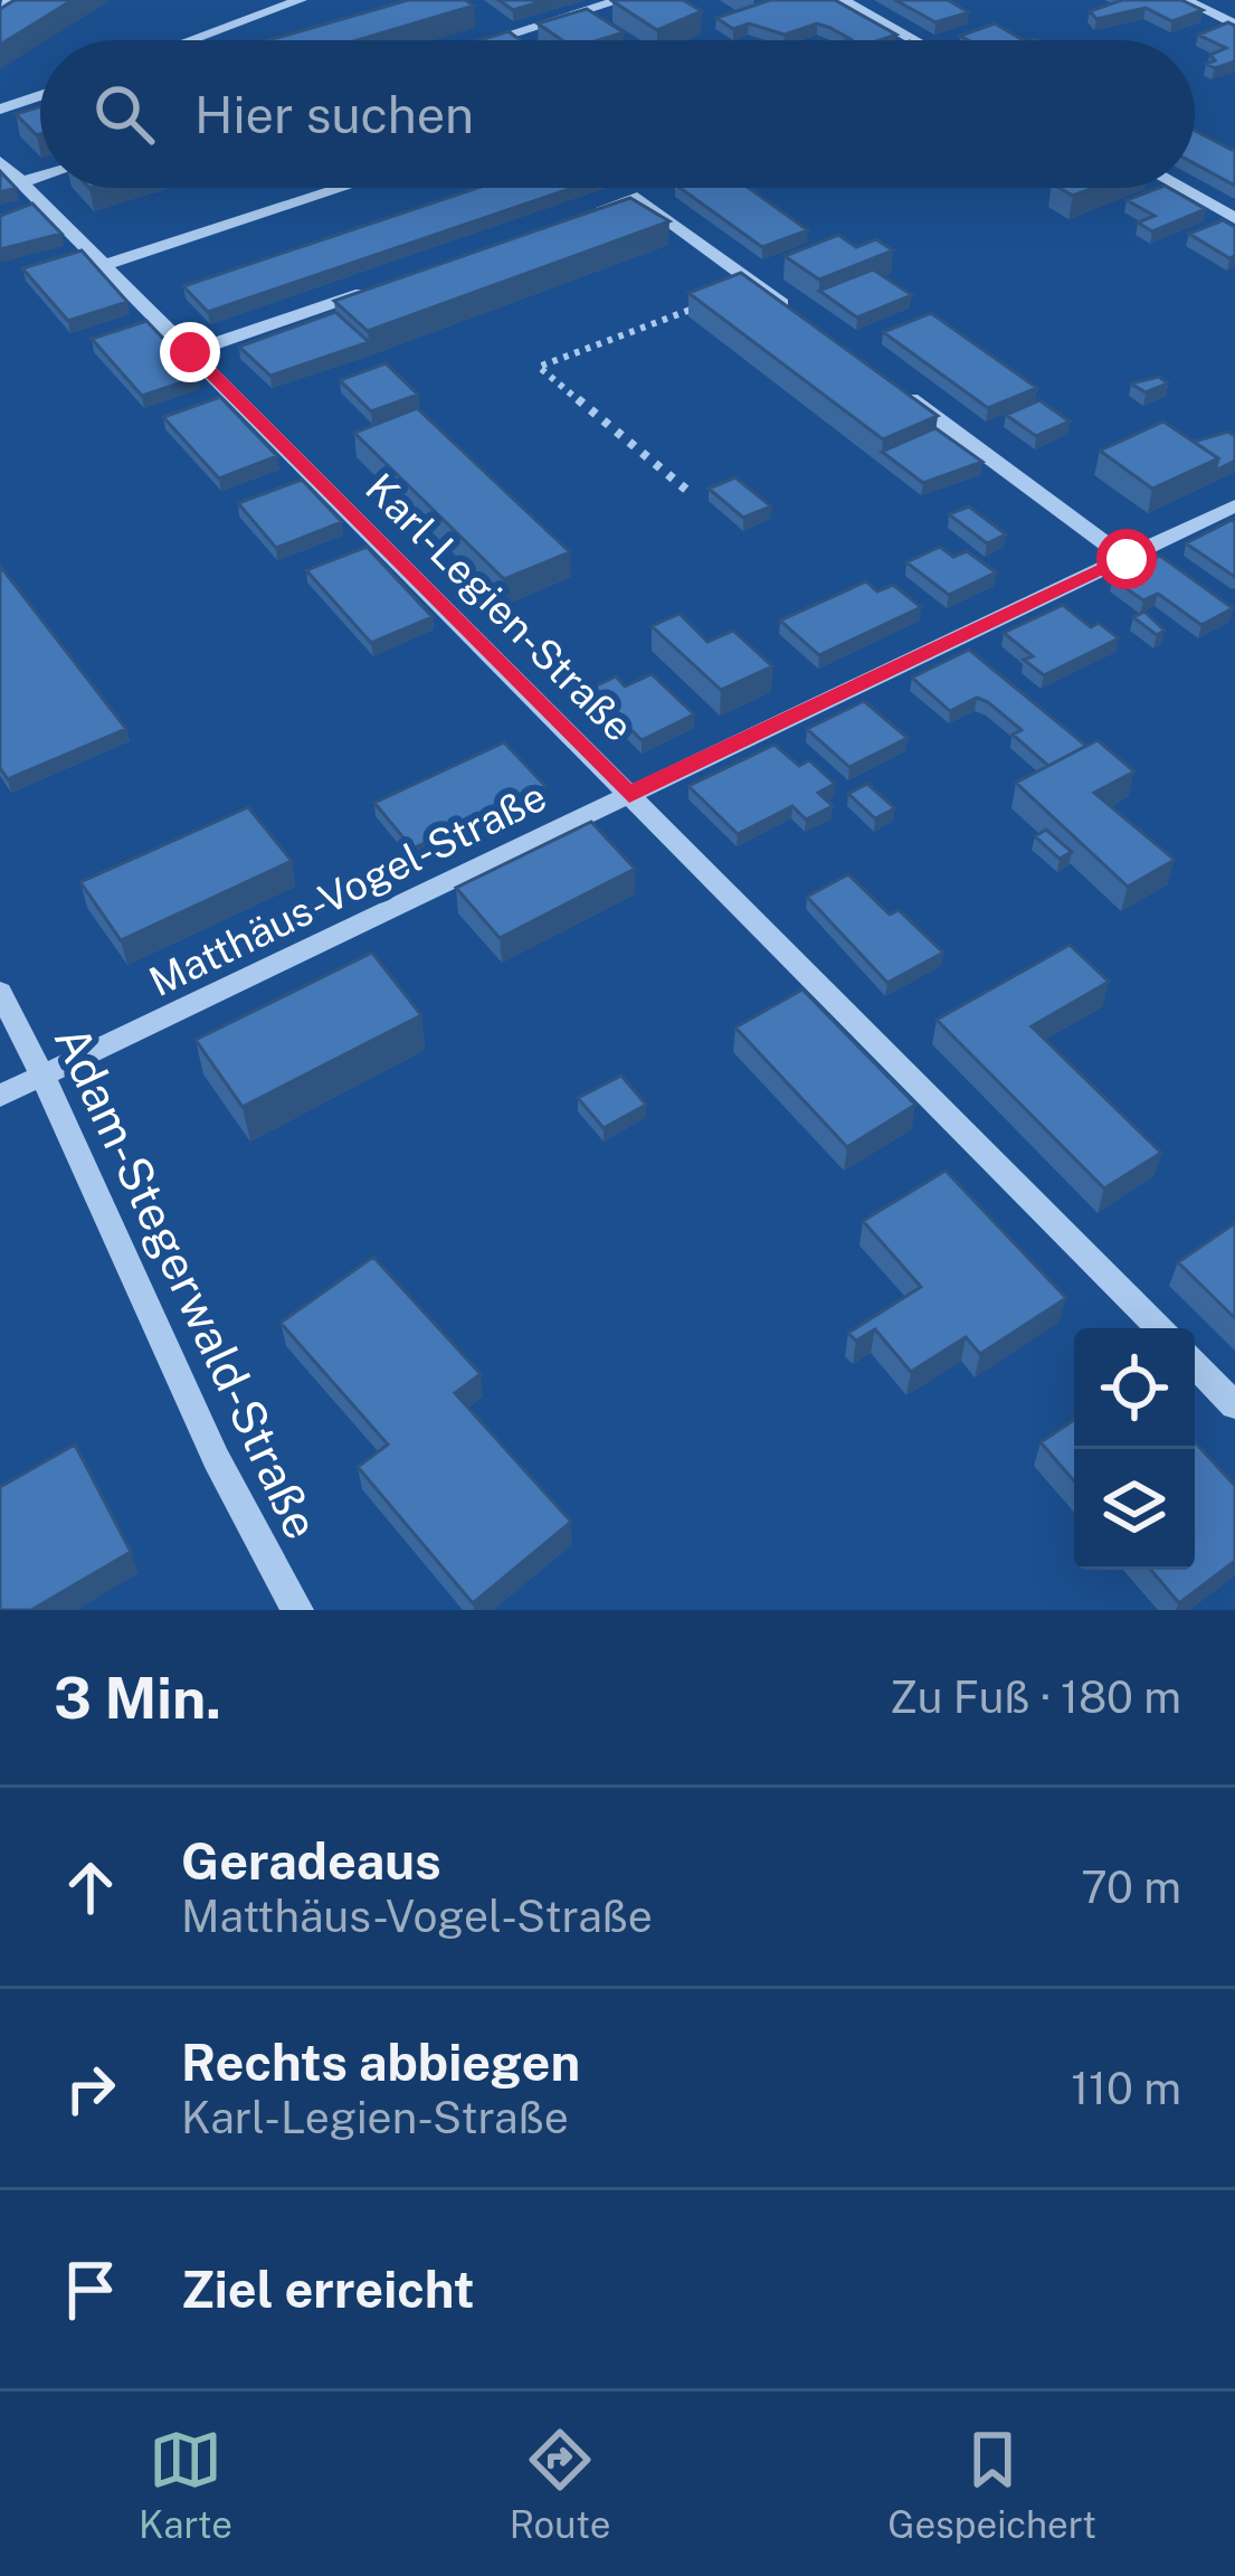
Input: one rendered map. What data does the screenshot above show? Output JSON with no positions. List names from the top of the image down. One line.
{"streets":{"street":["Karl-Legien-Straße","Matthäus-Vogel-Straße","Adam-Stegerwald-Straße"]},"crossings":[["Karl-Legien-Straße","Matthäus-Vogel-Straße"],["Matthäus-Vogel-Straße","Adam-Stegerwald-Straße"]],"page":{"search":"Hier suchen","heading":["3 Min.","Zu Fuß · 180 m"],"list":[["Geradeaus","Matthäus-Vogel-Straße","70 m"],["Rechts abbiegen","Karl-Legien-Straße","110 m"],"Ziel erreicht"],"nav":["Karte","Route","Gespeichert"]}}
